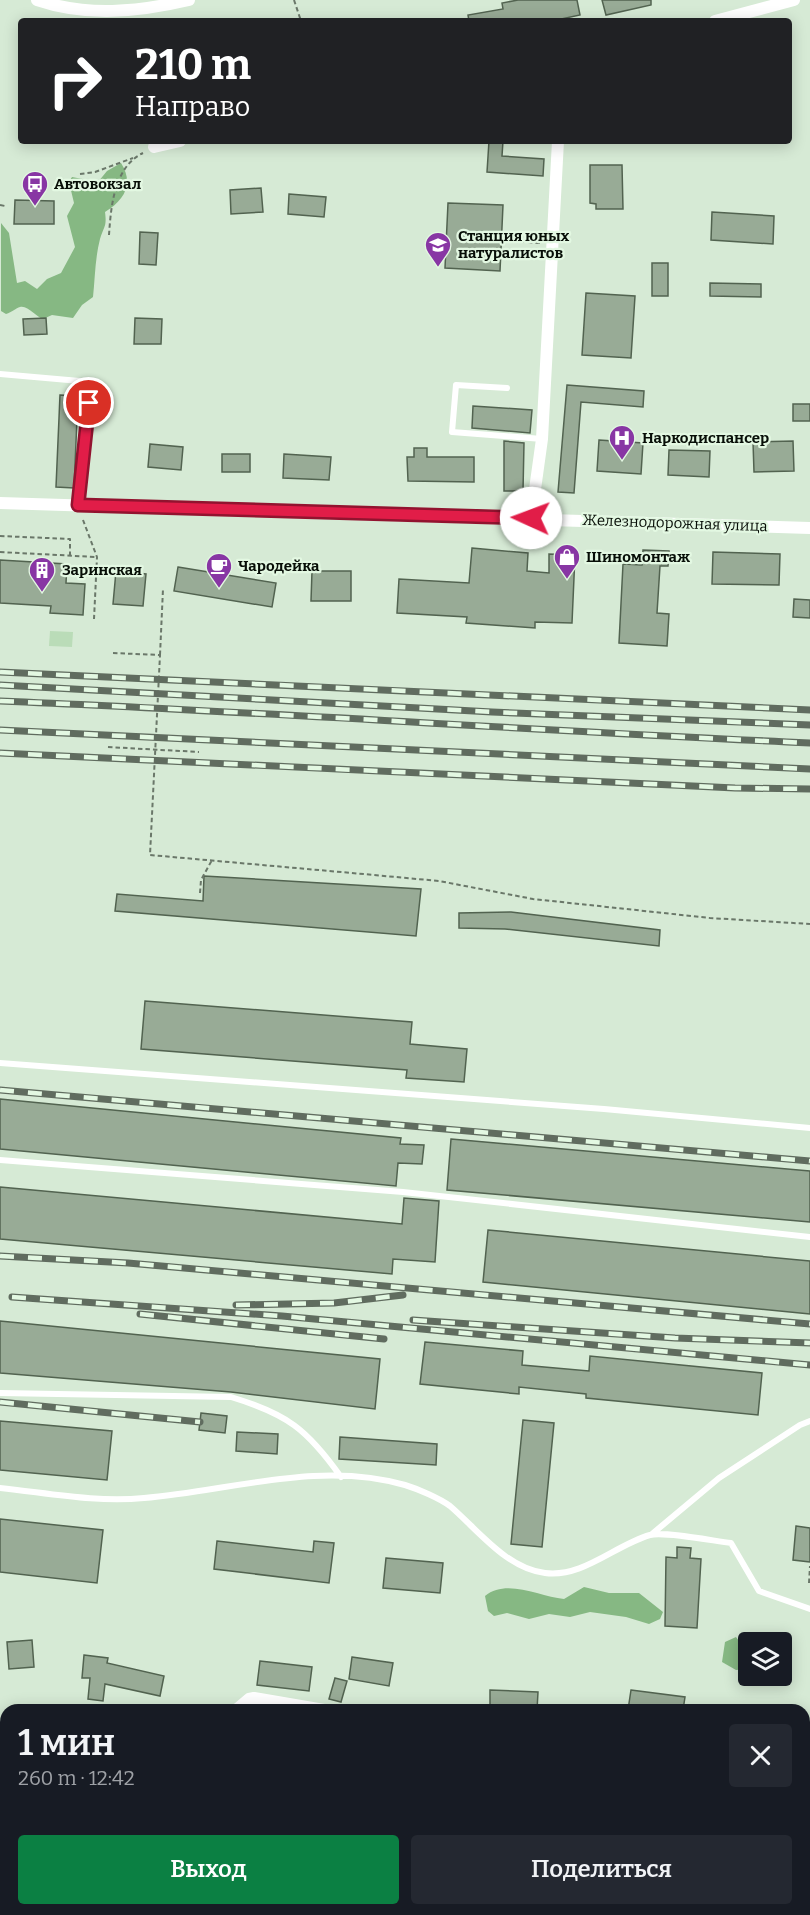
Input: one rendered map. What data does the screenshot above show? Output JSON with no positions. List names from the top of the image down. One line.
{"streets":{"street":["Железнодорожная улица"]},"places":{"bus stop":["Автовокзал"],"school or university":["Станция юных натуралистов"],"hospital":["Наркодиспансер"],"shop":["Шиномонтаж"],"cafe":["Чародейка"],"building":["Заринская"]},"page":{"turn":["210 m","Направо"],"heading":["1 мин","260 m · 12:42"],"buttons":["Выход","Поделиться"]}}
